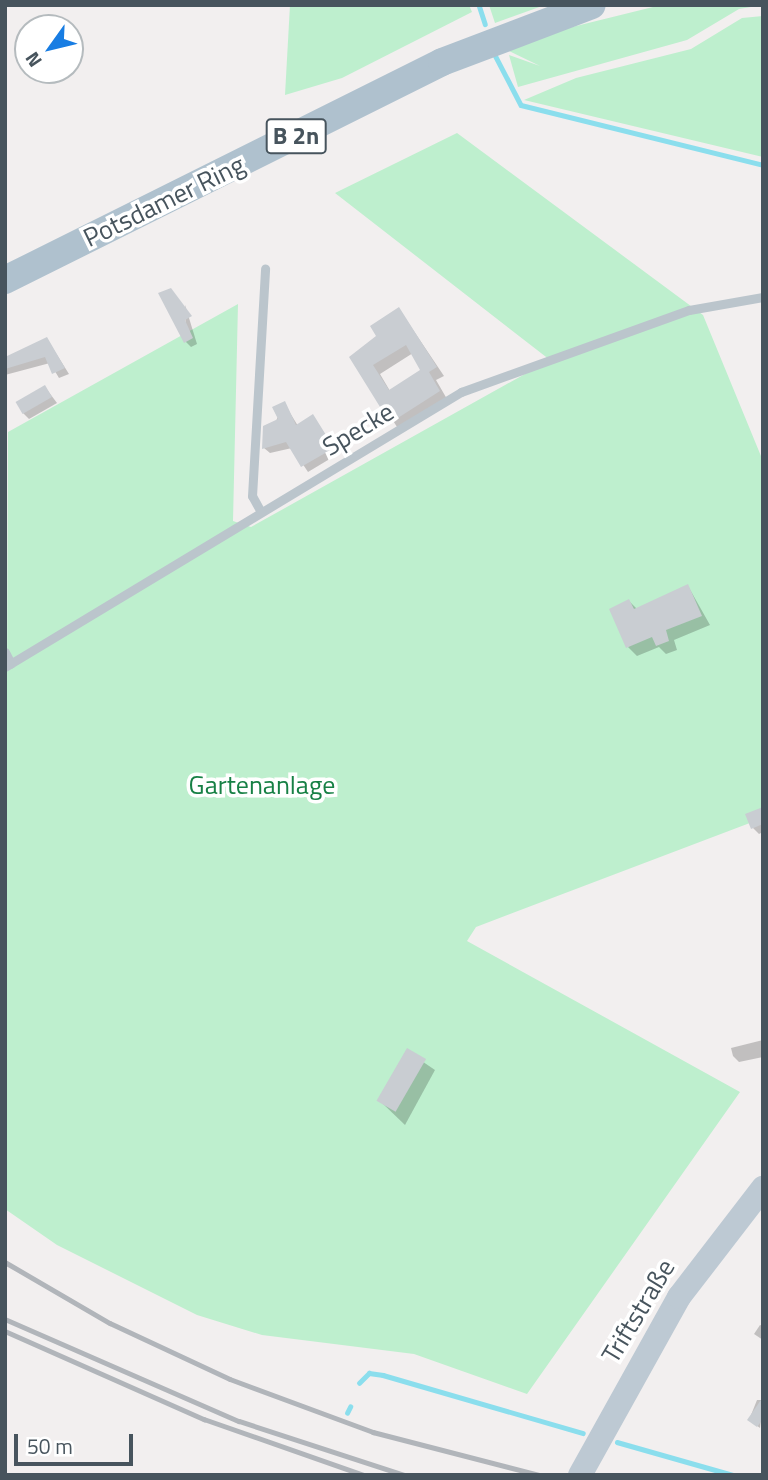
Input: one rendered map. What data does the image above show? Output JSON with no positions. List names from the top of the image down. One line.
{"streets":{"main road":["B 2n","Potsdamer Ring","Triftstraße"],"lane":["Specke"]},"parks":["Gartenanlage"],"scale_bar":"50 m","north":"bottom left"}
